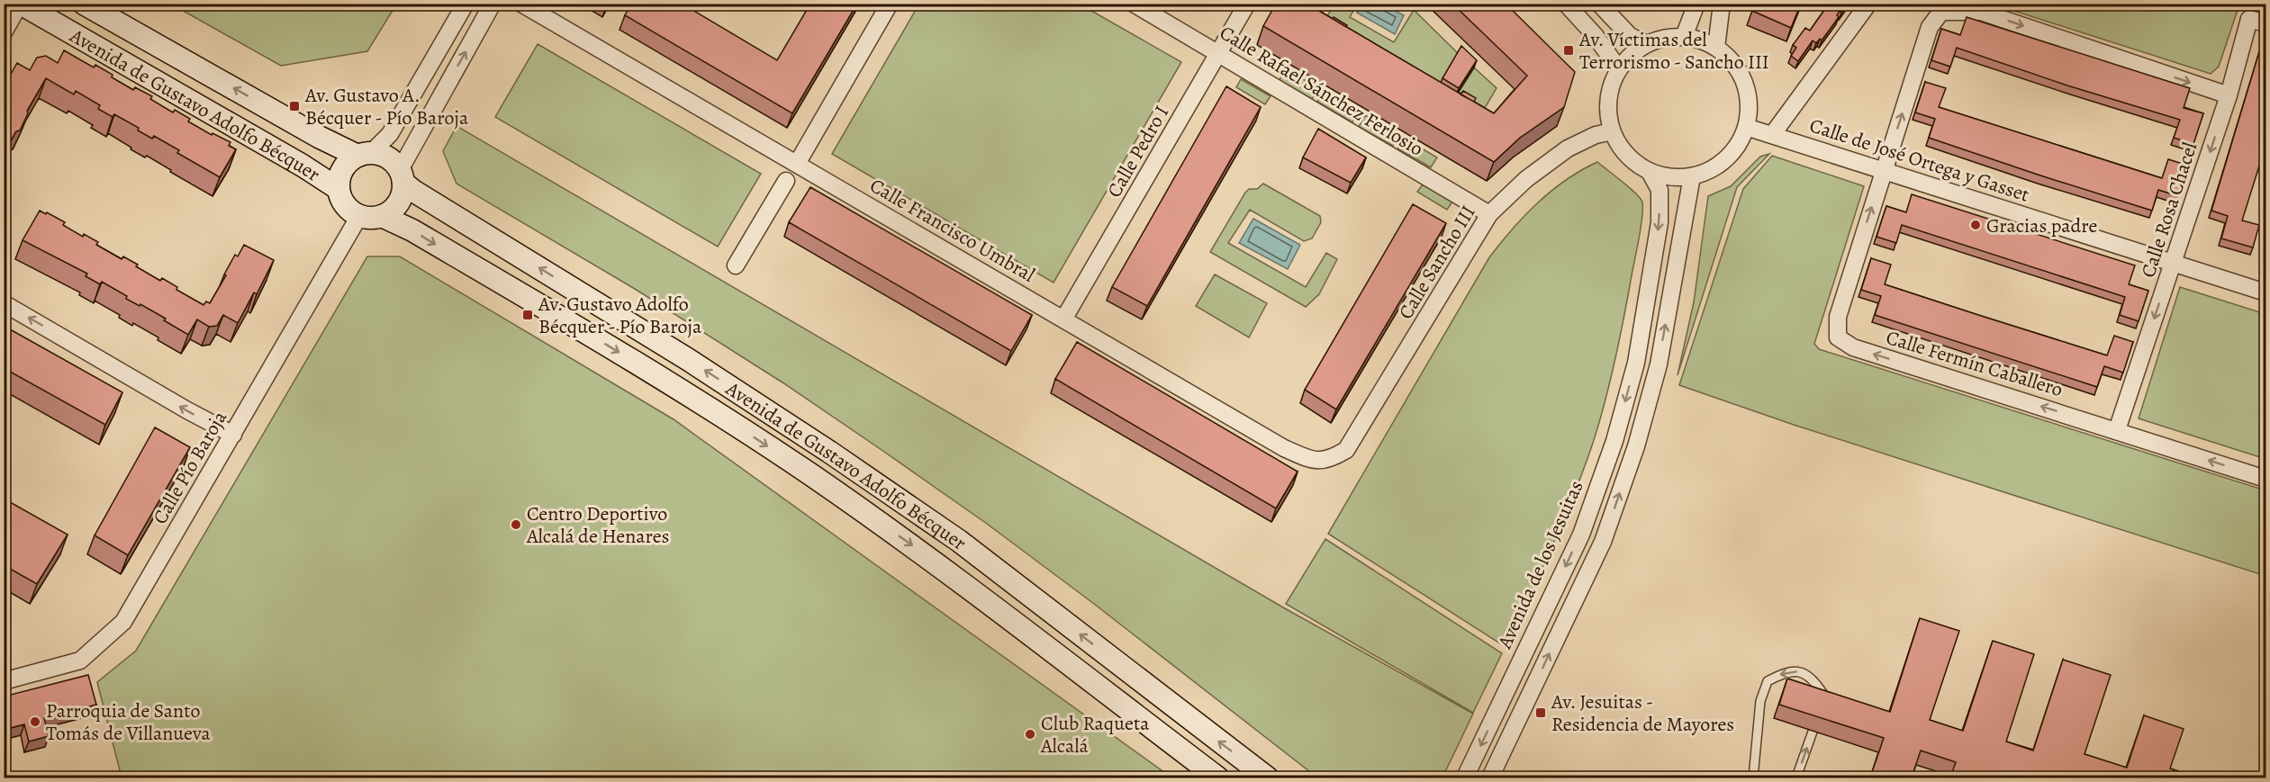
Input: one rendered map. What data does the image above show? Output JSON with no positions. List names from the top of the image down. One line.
{"streets":{"street":["Calle Rafael Sánchez Ferlosio","Avenida de Gustavo Adolfo Bécquer","Calle Pedro I","Calle de José Ortega y Gasset","Calle Rosa Chacel","Calle Francisco Umbral","Calle Sancho III","Calle Fermín Caballero","Calle Pío Baroja","Avenida de los Jesuitas"]},"crossings":[["Calle Rafael Sánchez Ferlosio","Calle Pedro I"],["Calle Rafael Sánchez Ferlosio","Calle Sancho III"],["Avenida de Gustavo Adolfo Bécquer","Calle Pío Baroja"],["Calle Pedro I","Calle Francisco Umbral"],["Calle de José Ortega y Gasset","Calle Rosa Chacel"],["Calle de José Ortega y Gasset","Calle Sancho III"],["Calle de José Ortega y Gasset","Calle Fermín Caballero"],["Calle de José Ortega y Gasset","Avenida de los Jesuitas"],["Calle Rosa Chacel","Calle Fermín Caballero"],["Calle Francisco Umbral","Calle Sancho III"],["Calle Sancho III","Avenida de los Jesuitas"]],"one_way":["Calle Rosa Chacel"],"places":{"transit":["Av. Víctimas del Terrorismo - Sancho III","Av. Gustavo A. Bécquer - Pío Baroja","Av. Gustavo Adolfo Bécquer - Pío Baroja","Av. Jesuitas - Residencia de Mayores"],"other":["Gracias padre","Centro Deportivo Alcalá de Henares","Parroquia de Santo Tomás de Villanueva","Club Raqueta Alcalá"]}}
